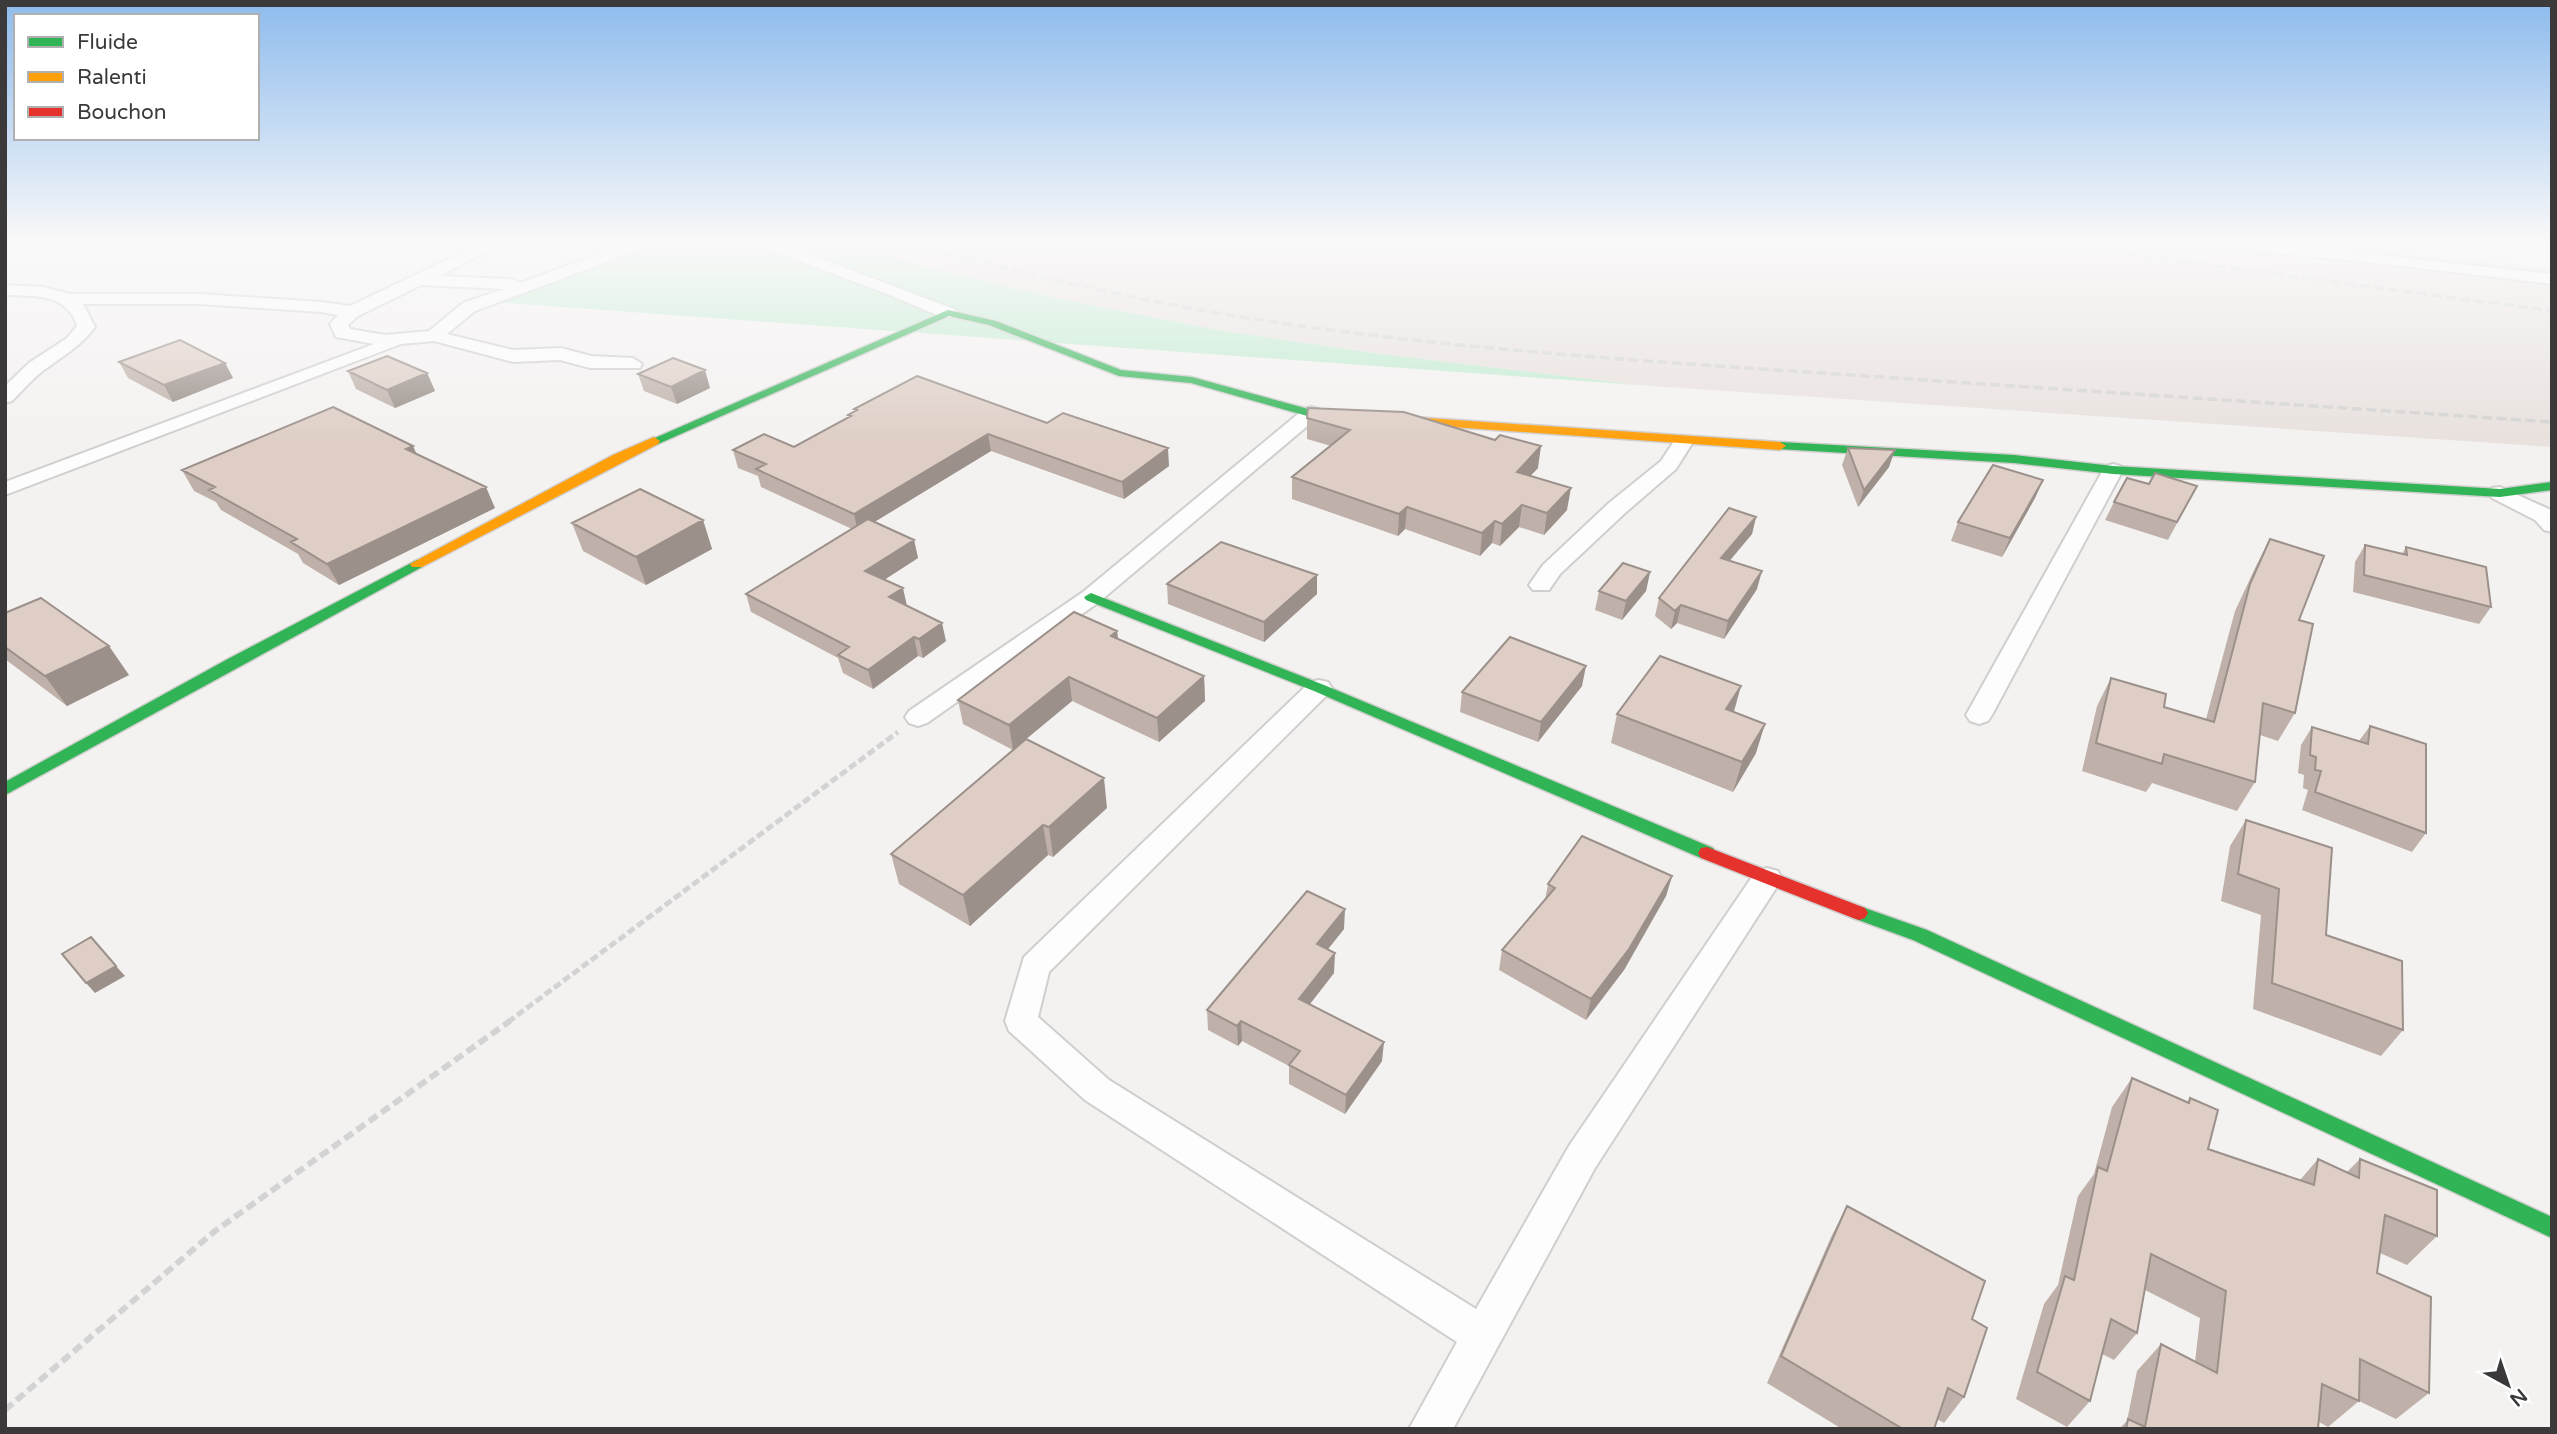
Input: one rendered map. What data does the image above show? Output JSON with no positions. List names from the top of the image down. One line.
{"legend":["Fluide","Ralenti","Bouchon"],"north":"bottom right"}
